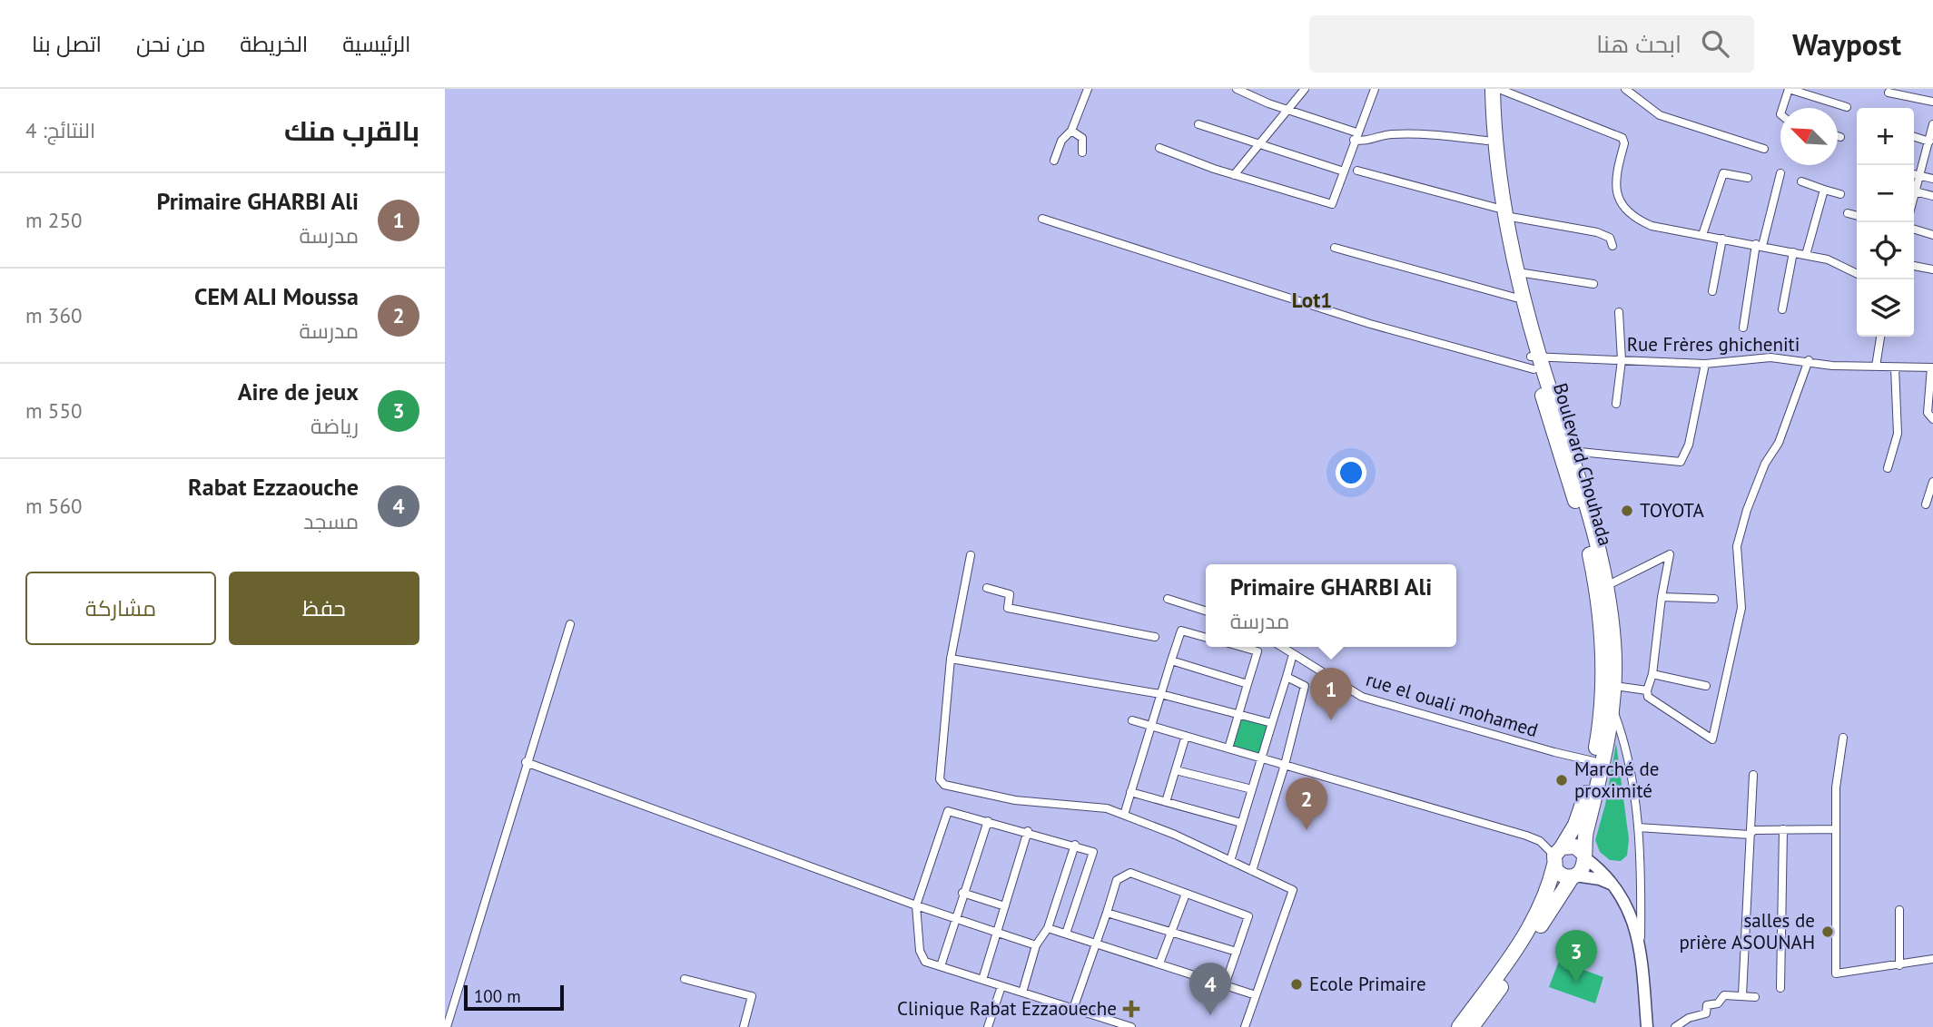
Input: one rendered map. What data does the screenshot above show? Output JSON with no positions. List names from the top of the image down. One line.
{"streets":{"highway":["Boulevard Chouhada"],"street":["Rue Frères ghicheniti","rue el ouali mohamed"]},"crossings":[["Rue Frères ghicheniti","Boulevard Chouhada"],["Boulevard Chouhada","rue el ouali mohamed"]],"districts":["Lot1"],"places":{"other":["TOYOTA","Marché de proximité","salles de prière ASOUNAH","Ecole Primaire"],"health":["Clinique Rabat Ezzaoueche"]},"scale_bar":"100 m","north":"top left","page":{"header":"Waypost","search":"ابحث هنا","nav":["الرئيسية","الخريطة","من نحن","اتصل بنا"],"heading":["بالقرب منك","النتائج: 4"],"map_buttons":["+","−"],"list":[{"mark":"1","name":"Primaire GHARBI Ali","note":"مدرسة","value":"250 m"},{"mark":"2","name":"CEM ALI Moussa","note":"مدرسة","value":"360 m"},{"mark":"3","name":"Aire de jeux","note":"رياضة","value":"550 m"},{"mark":"4","name":"Rabat Ezzaouche","note":"مسجد","value":"560 m"}],"buttons":["حفظ","مشاركة"],"popup":["Primaire GHARBI Ali","مدرسة"],"pins":["1","2","3","4"],"scale":"100 m"}}
